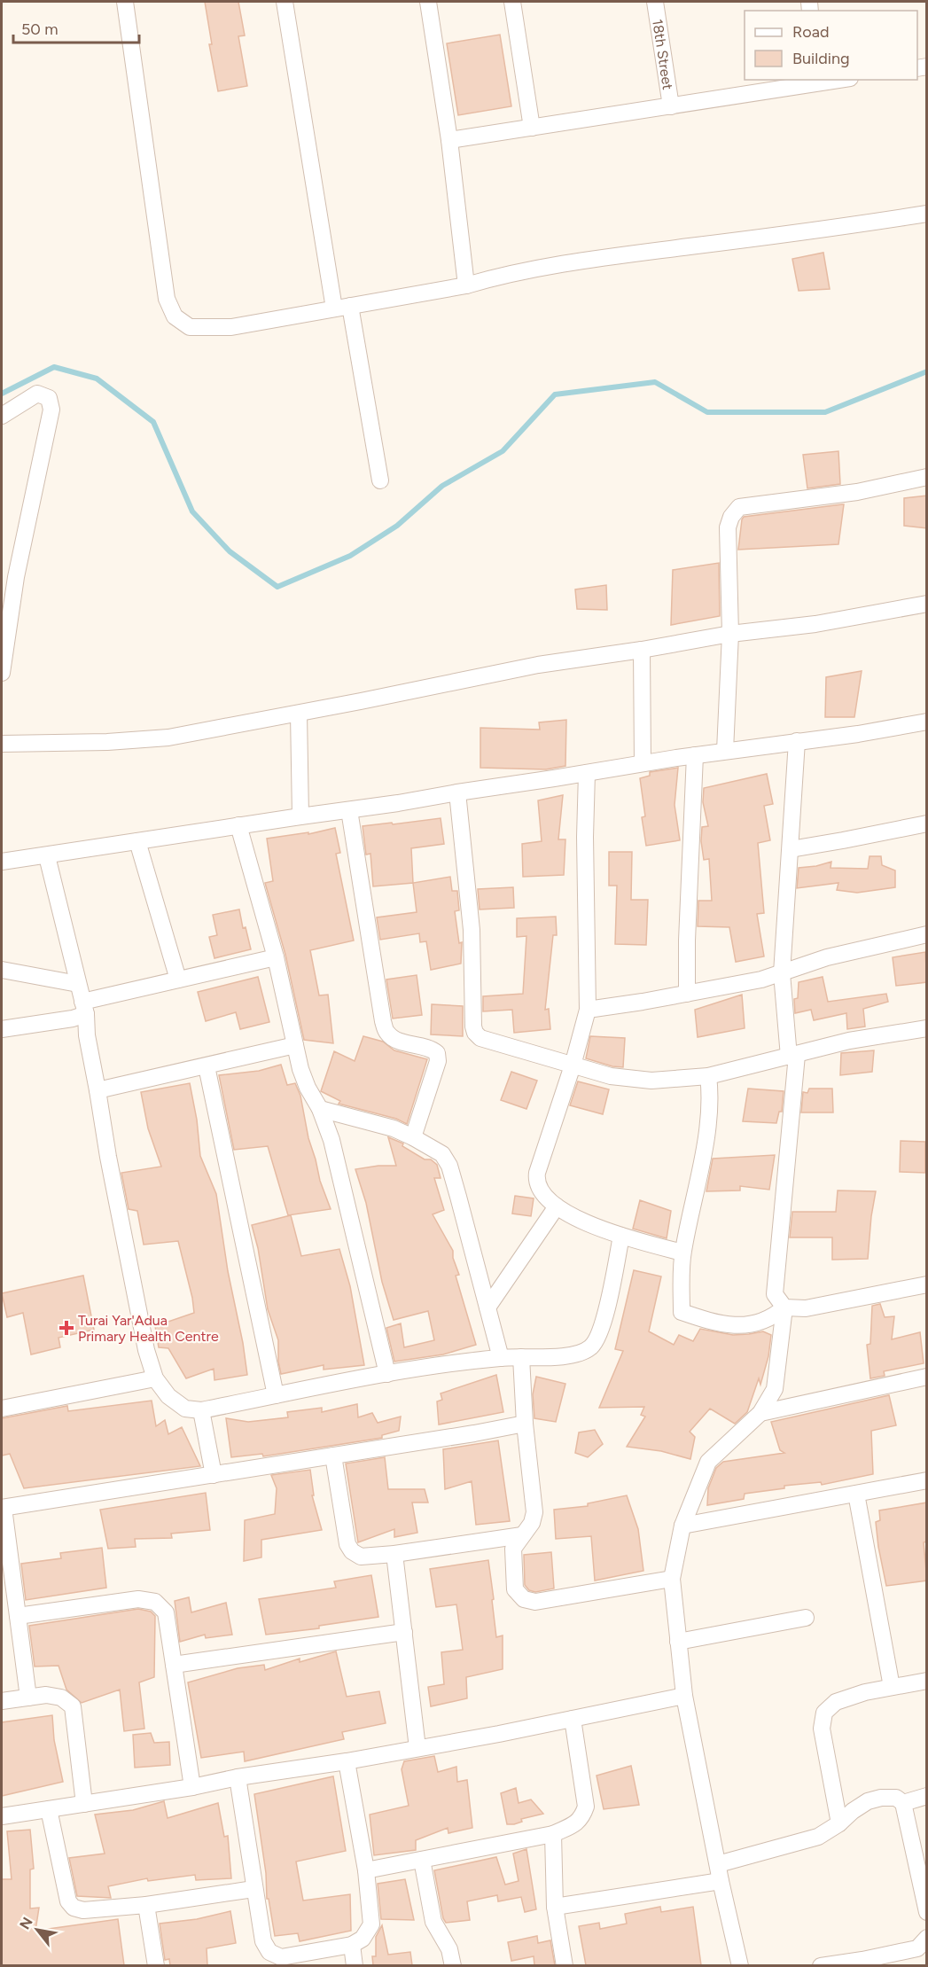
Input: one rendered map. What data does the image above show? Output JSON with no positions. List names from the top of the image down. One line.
{"streets":{"street":["18th Street"]},"places":{"health":["Turai Yar'Adua Primary Health Centre"]},"legend":["Road","Building"],"scale_bar":"50 m","north":"top left"}
